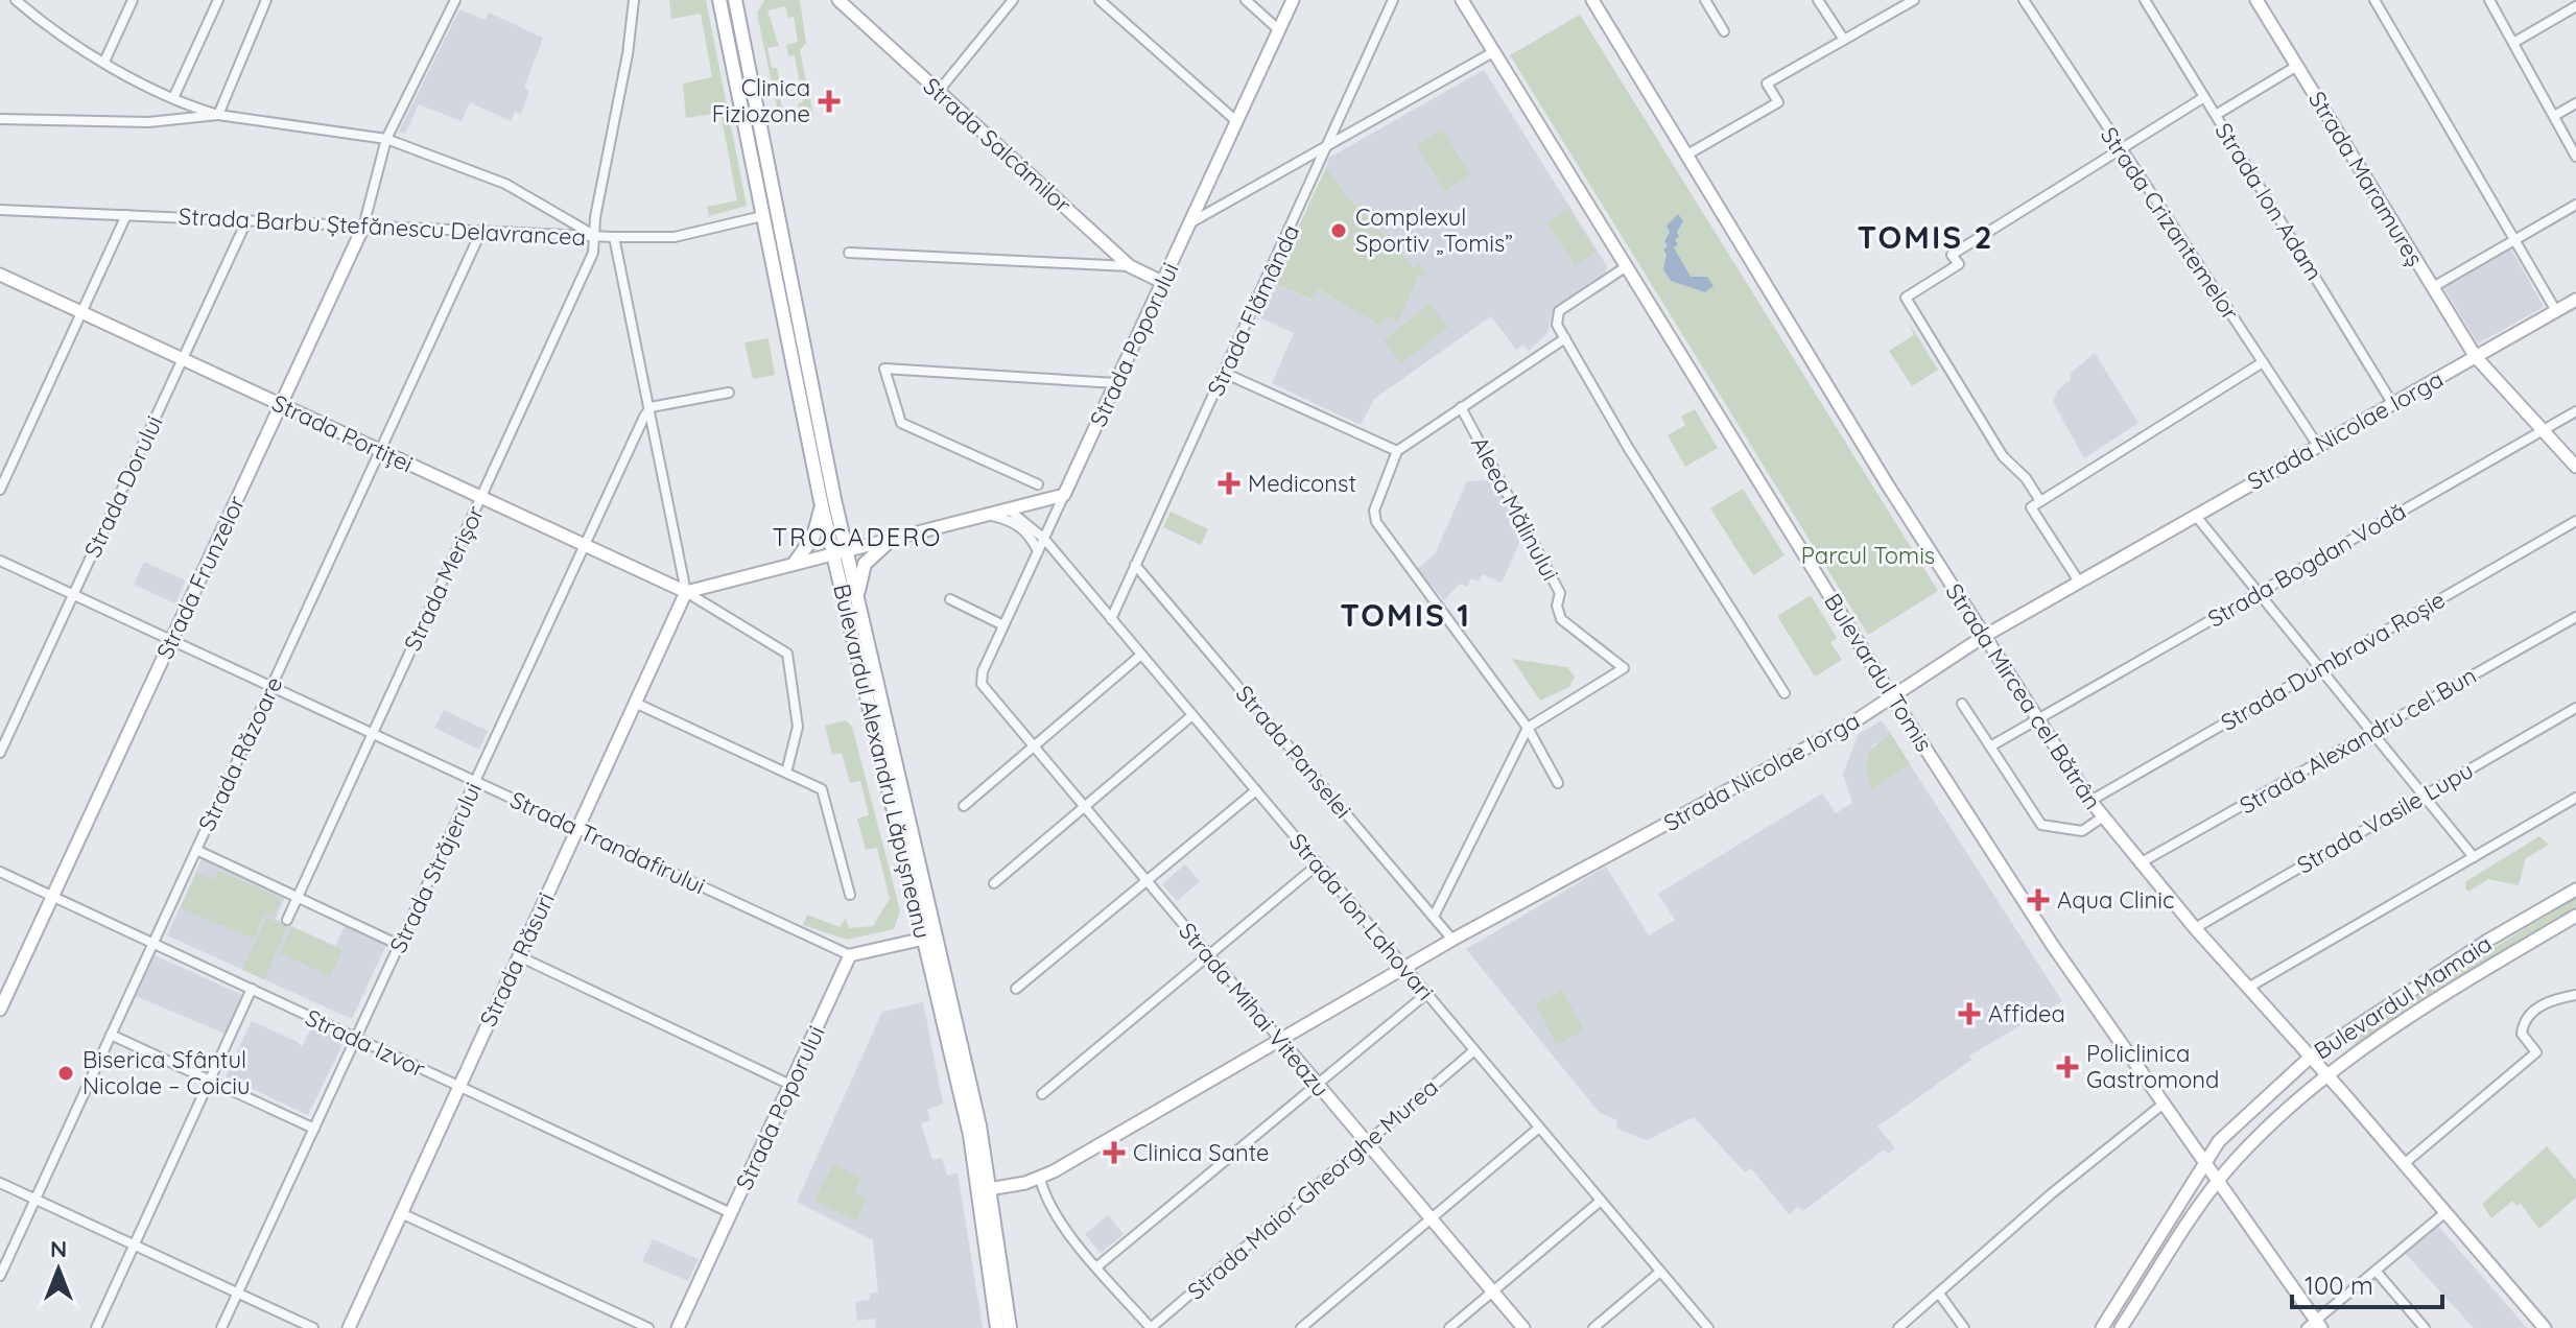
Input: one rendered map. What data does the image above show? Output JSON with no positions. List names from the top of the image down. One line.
{"streets":{"main road":["Bulevardul Alexandru Lăpușneanu"],"street":["Strada Salcâmilor","Strada Maramureș","Strada Ion Adam","Strada Crizantemelor","Strada Barbu Ștefănescu Delavrancea","Strada Flămânda","Strada Poporului","Strada Nicolae Iorga","Strada Portiței","Strada Dorului","Aleea Mălinului","Strada Bogdan Vodă","Strada Frunzelor","Strada Merișor","Strada Dumbrava Roșie","Bulevardul Tomis","Strada Mircea cel Bătrân","Strada Alexandru cel Bun","Strada Panselei","Strada Răzoare","Strada Vasile Lupu","Strada Trandafirului","Strada Străjerului","Strada Ion Lahovari","Strada Răsuri","Bulevardul Mamaia","Strada Mihai Viteazu","Strada Izvor","Strada Maior Gheorghe Murea"]},"crossings":[["Strada Salcâmilor","Strada Poporului"],["Strada Maramureș","Strada Nicolae Iorga"],["Strada Maramureș","Strada Bogdan Vodă"],["Strada Ion Adam","Strada Nicolae Iorga"],["Strada Crizantemelor","Strada Nicolae Iorga"],["Strada Barbu Ștefănescu Delavrancea","Strada Dorului"],["Strada Barbu Ștefănescu Delavrancea","Strada Frunzelor"],["Strada Barbu Ștefănescu Delavrancea","Strada Merișor"],["Strada Barbu Ștefănescu Delavrancea","Strada Răzoare"],["Strada Barbu Ștefănescu Delavrancea","Bulevardul Alexandru Lăpușneanu"],["Strada Flămânda","Strada Panselei"],["Strada Flămânda","Strada Ion Lahovari"],["Strada Poporului","Strada Trandafirului"],["Strada Poporului","Strada Ion Lahovari"],["Strada Poporului","Strada Mihai Viteazu"],["Strada Poporului","Strada Izvor"],["Strada Nicolae Iorga","Bulevardul Tomis"],["Strada Nicolae Iorga","Strada Mircea cel Bătrân"],["Strada Nicolae Iorga","Strada Panselei"],["Strada Nicolae Iorga","Bulevardul Alexandru Lăpușneanu"],["Strada Nicolae Iorga","Strada Ion Lahovari"],["Strada Nicolae Iorga","Strada Mihai Viteazu"],["Strada Portiței","Strada Dorului"],["Strada Portiței","Strada Frunzelor"],["Strada Portiței","Strada Merișor"],["Strada Portiței","Strada Răzoare"],["Strada Portiței","Strada Străjerului"],["Strada Portiței","Strada Răsuri"],["Strada Dorului","Strada Trandafirului"],["Strada Bogdan Vodă","Strada Mircea cel Bătrân"],["Strada Frunzelor","Strada Trandafirului"],["Strada Frunzelor","Strada Izvor"],["Strada Merișor","Strada Trandafirului"],["Strada Dumbrava Roșie","Strada Mircea cel Bătrân"],["Bulevardul Tomis","Bulevardul Mamaia"],["Strada Mircea cel Bătrân","Strada Alexandru cel Bun"],["Strada Mircea cel Bătrân","Strada Vasile Lupu"],["Strada Mircea cel Bătrân","Bulevardul Mamaia"],["Strada Răzoare","Strada Trandafirului"],["Strada Răzoare","Strada Izvor"],["Strada Trandafirului","Strada Străjerului"],["Strada Trandafirului","Strada Răsuri"],["Strada Străjerului","Strada Izvor"],["Strada Ion Lahovari","Strada Maior Gheorghe Murea"],["Strada Răsuri","Strada Izvor"],["Strada Mihai Viteazu","Strada Maior Gheorghe Murea"]],"districts":["TOMIS 2","TROCADERO","TOMIS 1"],"parks":["Parcul Tomis"],"places":{"health":["Clinica Fiziozone","Mediconst","Aqua Clinic","Affidea","Policlinica Gastromond","Clinica Sante"],"other":["Complexul Sportiv „Tomis”","Biserica Sfântul Nicolae – Coiciu"]},"scale_bar":"100 m","north":"top"}
